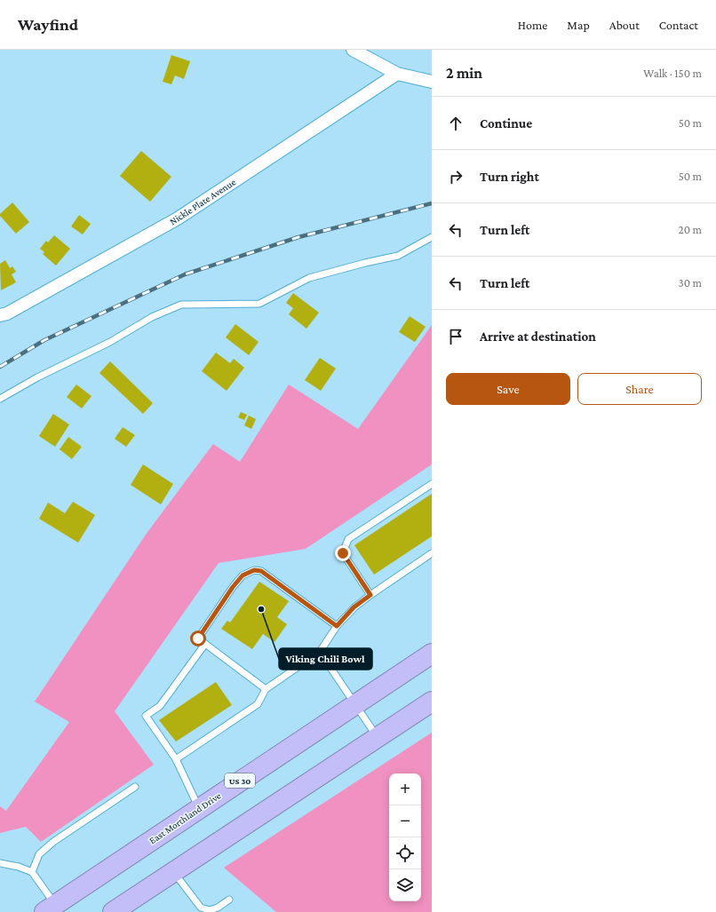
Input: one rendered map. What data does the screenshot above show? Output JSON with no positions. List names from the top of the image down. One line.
{"streets":{"highway":["US 30","East Morthland Drive"],"street":["Nickle Plate Avenue"]},"places":["Viking Chili Bowl"],"page":{"header":"Wayfind","nav":["Home","Map","About","Contact"],"heading":["2 min","Walk · 150 m"],"list":[["Continue","50 m"],["Turn right","50 m"],["Turn left","20 m"],["Turn left","30 m"],"Arrive at destination"],"buttons":["Save","Share"],"map_buttons":["+","−"]}}
